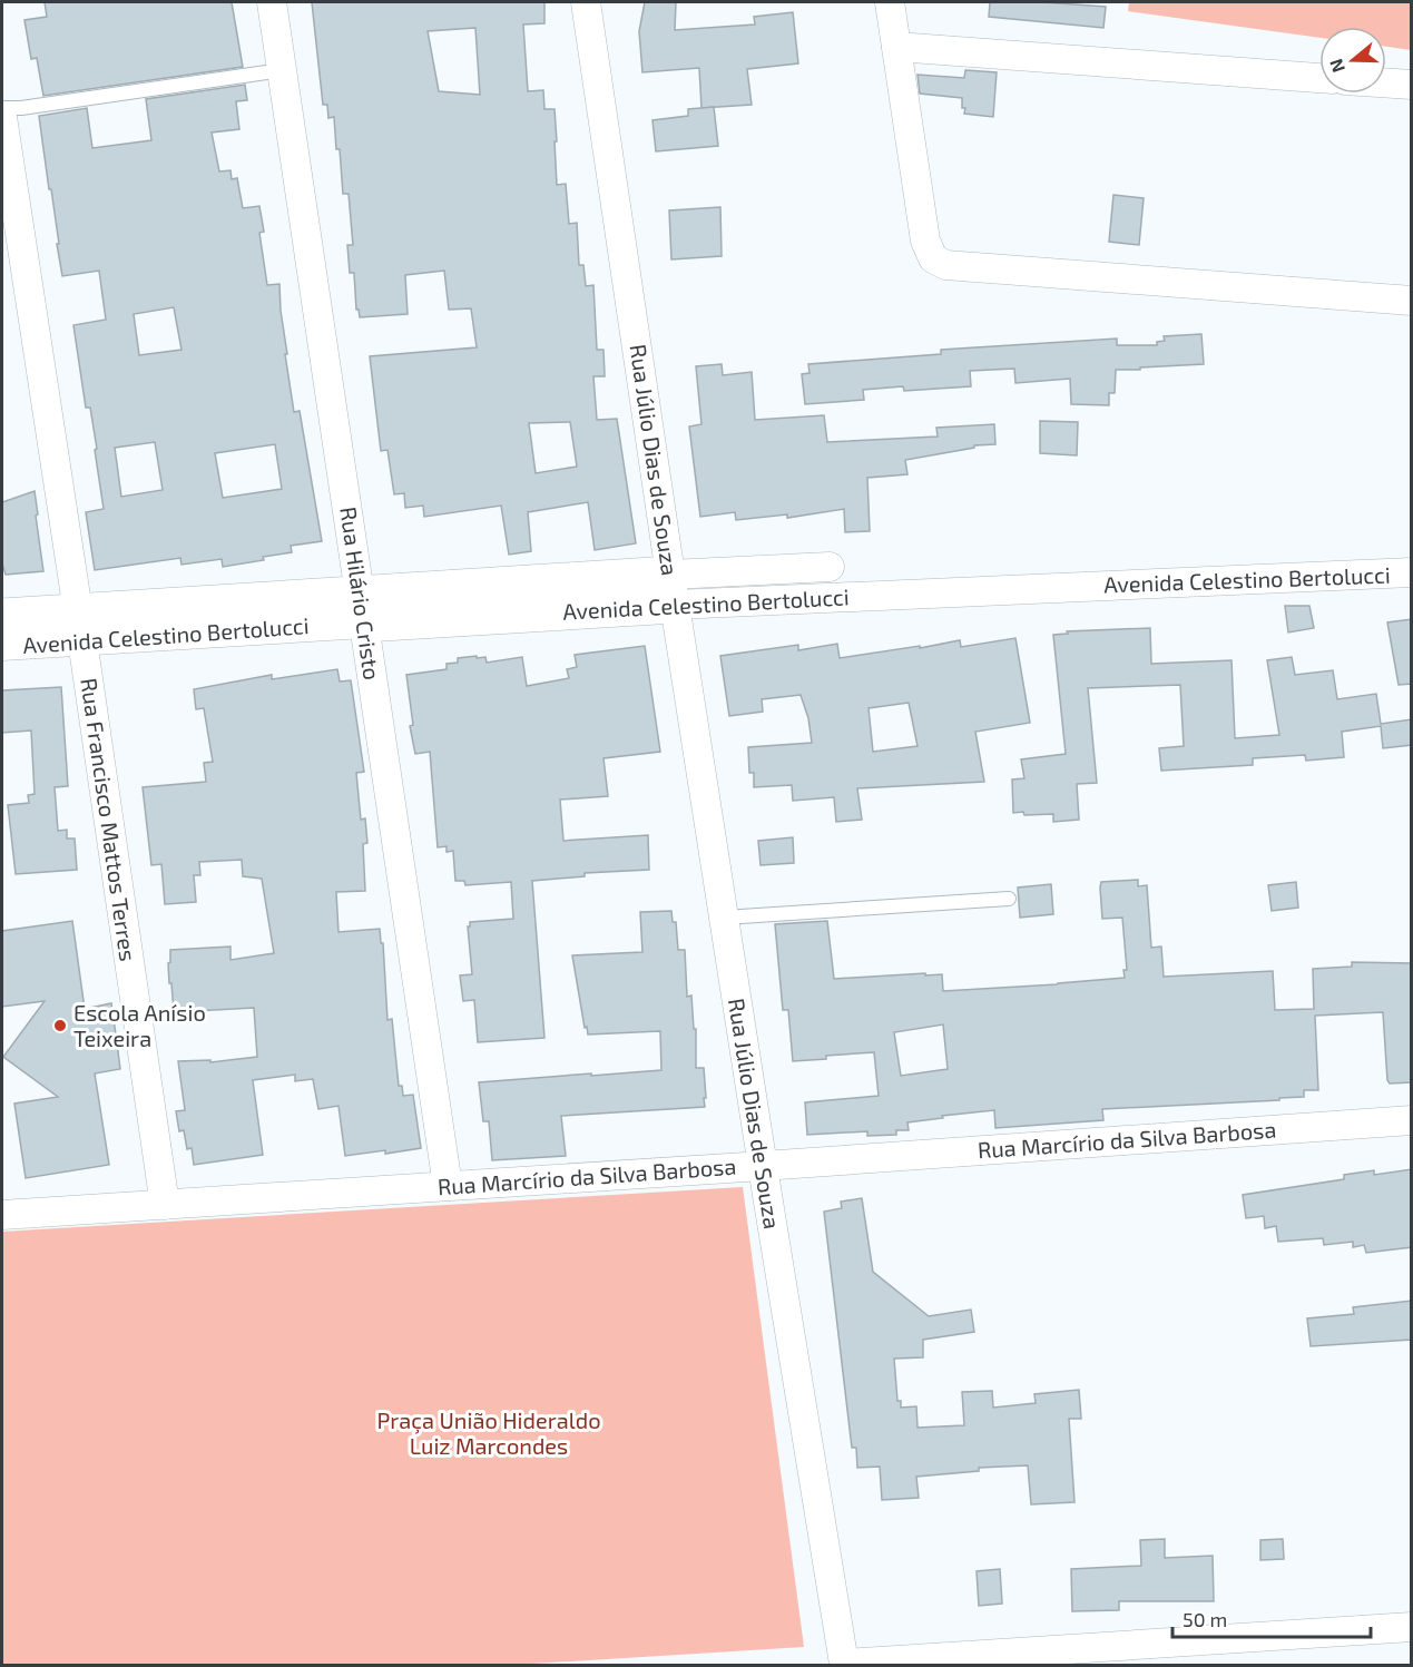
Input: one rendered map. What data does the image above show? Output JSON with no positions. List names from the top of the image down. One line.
{"streets":{"street":["Rua Júlio Dias de Souza","Avenida Celestino Bertolucci","Rua Hilário Cristo","Rua Francisco Mattos Terres","Rua Marcírio da Silva Barbosa"]},"crossings":[["Rua Júlio Dias de Souza","Avenida Celestino Bertolucci"],["Rua Júlio Dias de Souza","Rua Marcírio da Silva Barbosa"],["Avenida Celestino Bertolucci","Rua Hilário Cristo"],["Avenida Celestino Bertolucci","Rua Francisco Mattos Terres"],["Rua Hilário Cristo","Rua Marcírio da Silva Barbosa"],["Rua Francisco Mattos Terres","Rua Marcírio da Silva Barbosa"]],"parks":["Praça União Hideraldo Luiz Marcondes"],"places":["Escola Anísio Teixeira"],"scale_bar":"50 m","north":"left"}
